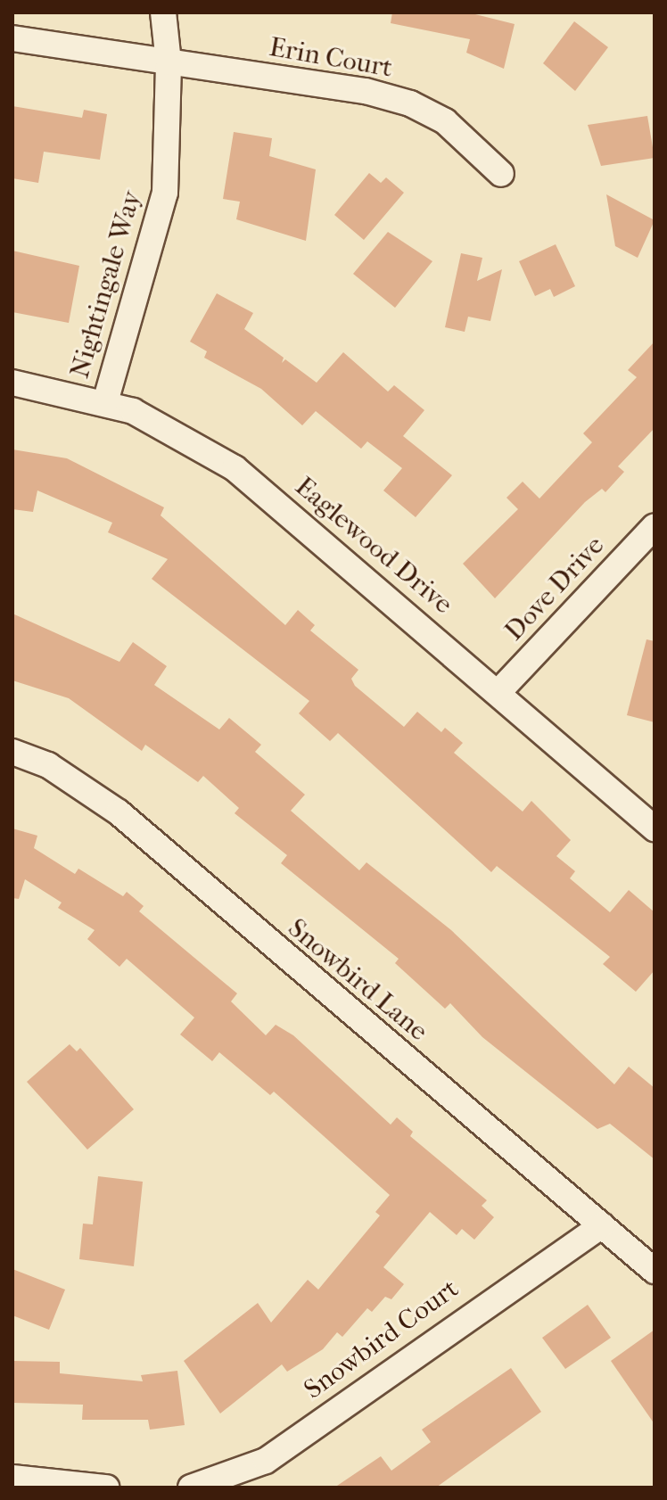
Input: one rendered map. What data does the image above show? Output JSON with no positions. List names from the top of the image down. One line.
{"streets":{"street":["Erin Court","Nightingale Way","Eaglewood Drive","Dove Drive","Snowbird Lane","Snowbird Court"]},"crossings":[["Erin Court","Nightingale Way"],["Nightingale Way","Eaglewood Drive"],["Eaglewood Drive","Dove Drive"],["Snowbird Lane","Snowbird Court"]]}
